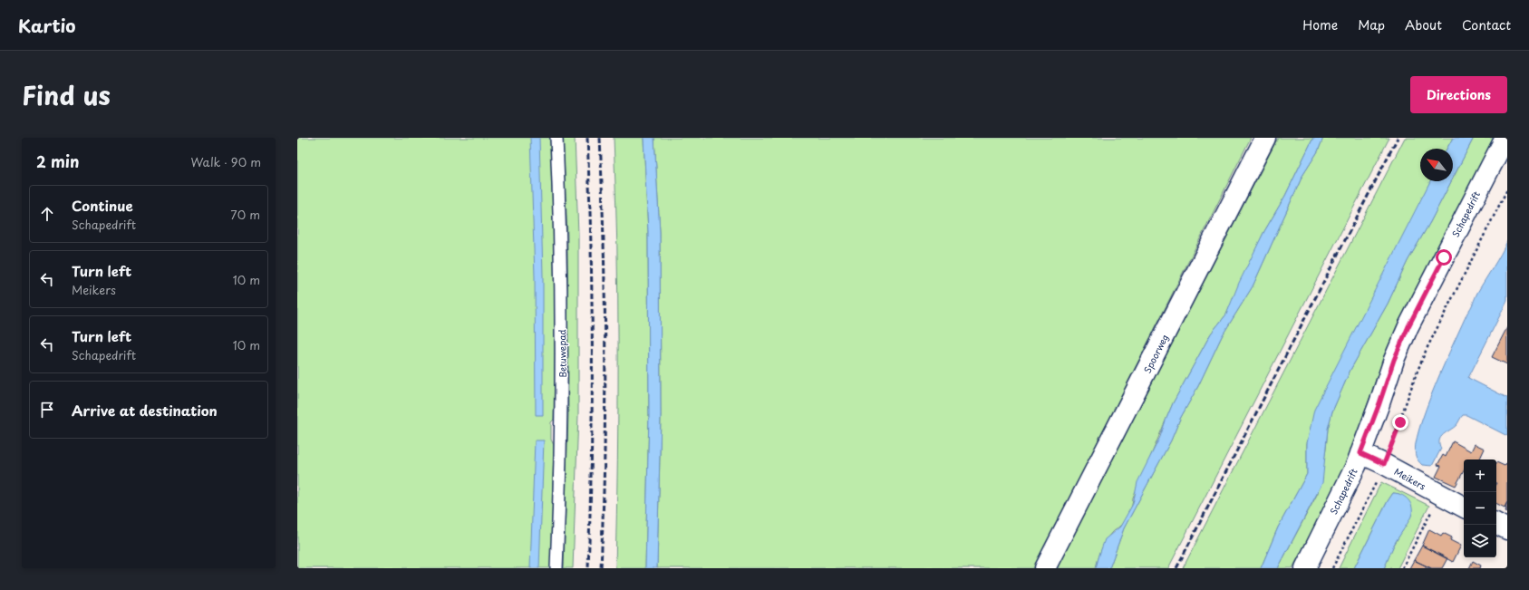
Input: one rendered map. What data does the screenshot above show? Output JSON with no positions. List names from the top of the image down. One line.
{"streets":{"street":["Schapedrift","Spoorweg","Meikers"],"lane":["Betuwepad"]},"crossings":[["Schapedrift","Meikers"]],"north":"top left","page":{"header":"Kartio","nav":["Home","Map","About","Contact"],"title":"Find us","buttons":"Directions","heading":["2 min","Walk · 90 m"],"list":[["Continue","Schapedrift","70 m"],["Turn left","Meikers","10 m"],["Turn left","Schapedrift","10 m"],"Arrive at destination"],"map_buttons":["+","−"]}}
